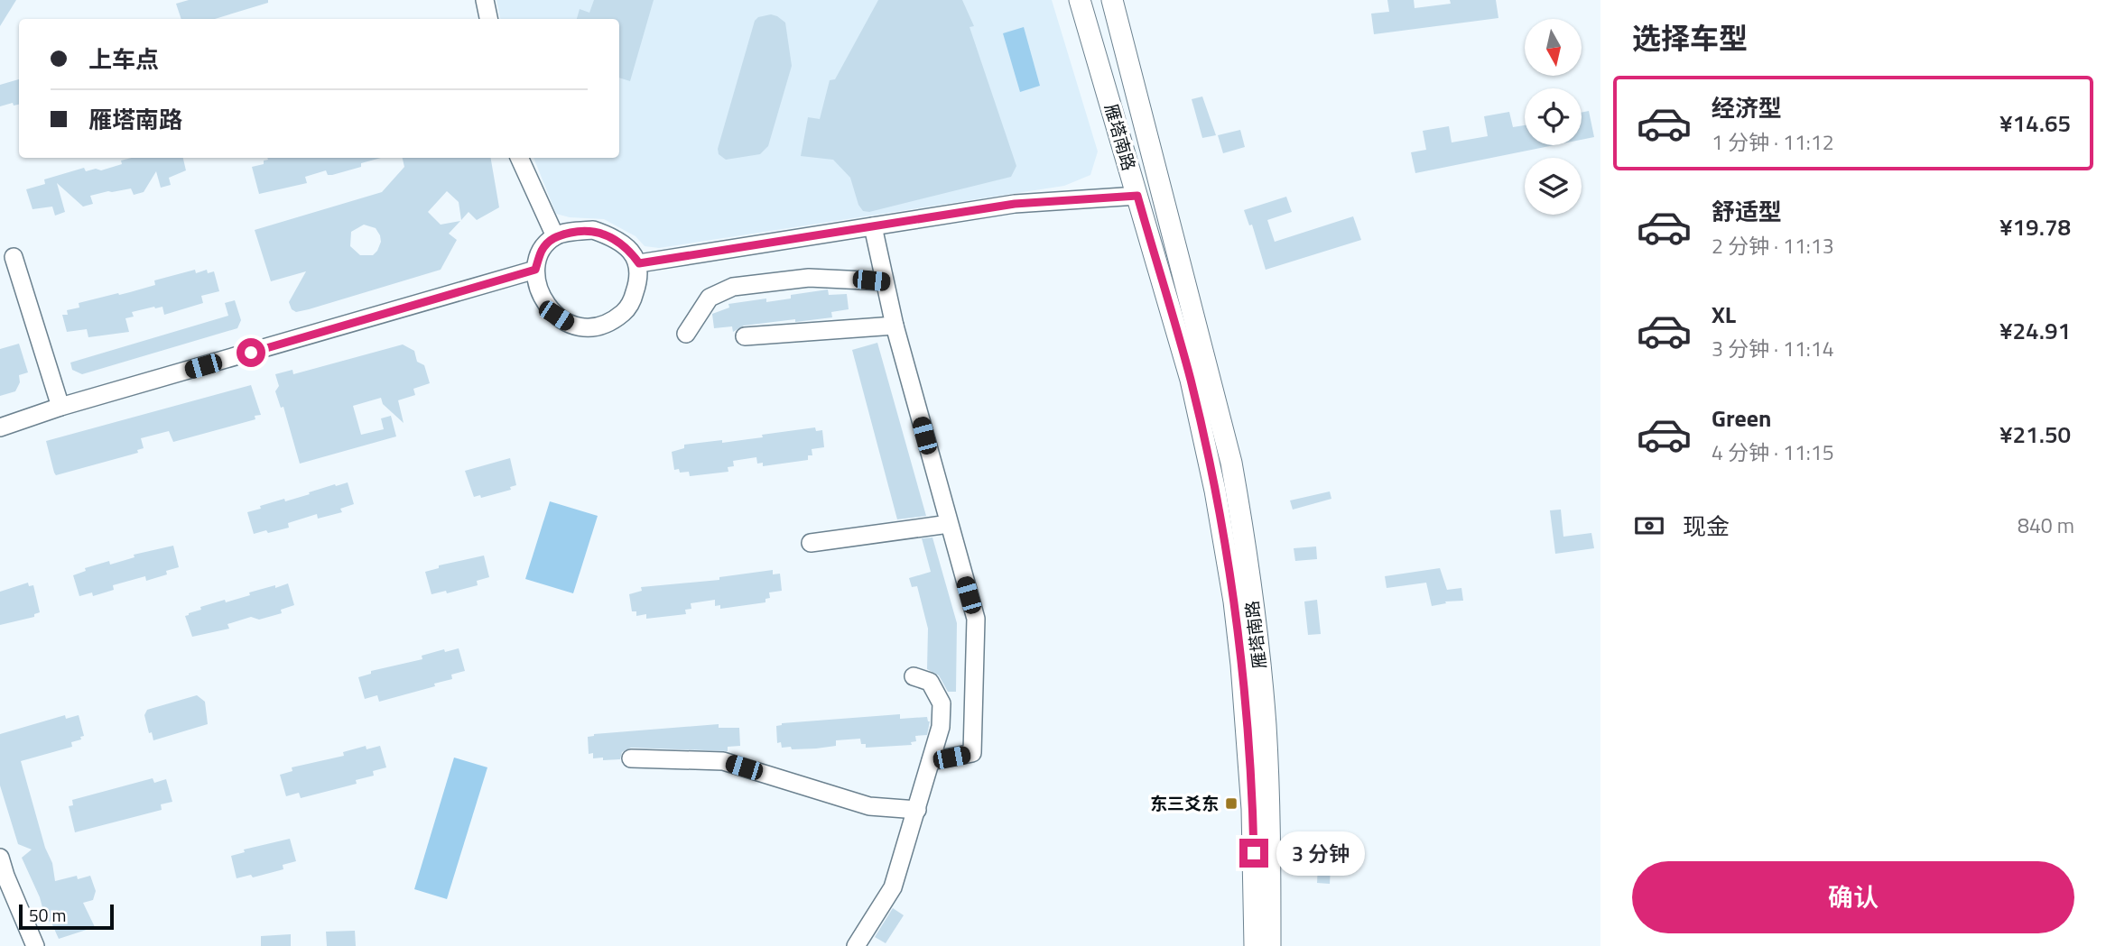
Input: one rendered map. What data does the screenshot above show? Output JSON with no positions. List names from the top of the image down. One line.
{"streets":{"main road":["雁塔南路"]},"places":{"transit":["东三爻东"]},"scale_bar":"50 m","north":"bottom","page":{"heading":"选择车型","banner":["上车点","雁塔南路"],"list":[{"name":"经济型","note":"1 分钟 · 11:12","value":"¥14.65"},{"name":"舒适型","note":"2 分钟 · 11:13","value":"¥19.78"},{"name":"XL","note":"3 分钟 · 11:14","value":"¥24.91"},{"name":"Green","note":"4 分钟 · 11:15","value":"¥21.50"}],"pay":["现金","840 m"],"bubble":"3 分钟","buttons":"确认","scale":"50 m"}}
